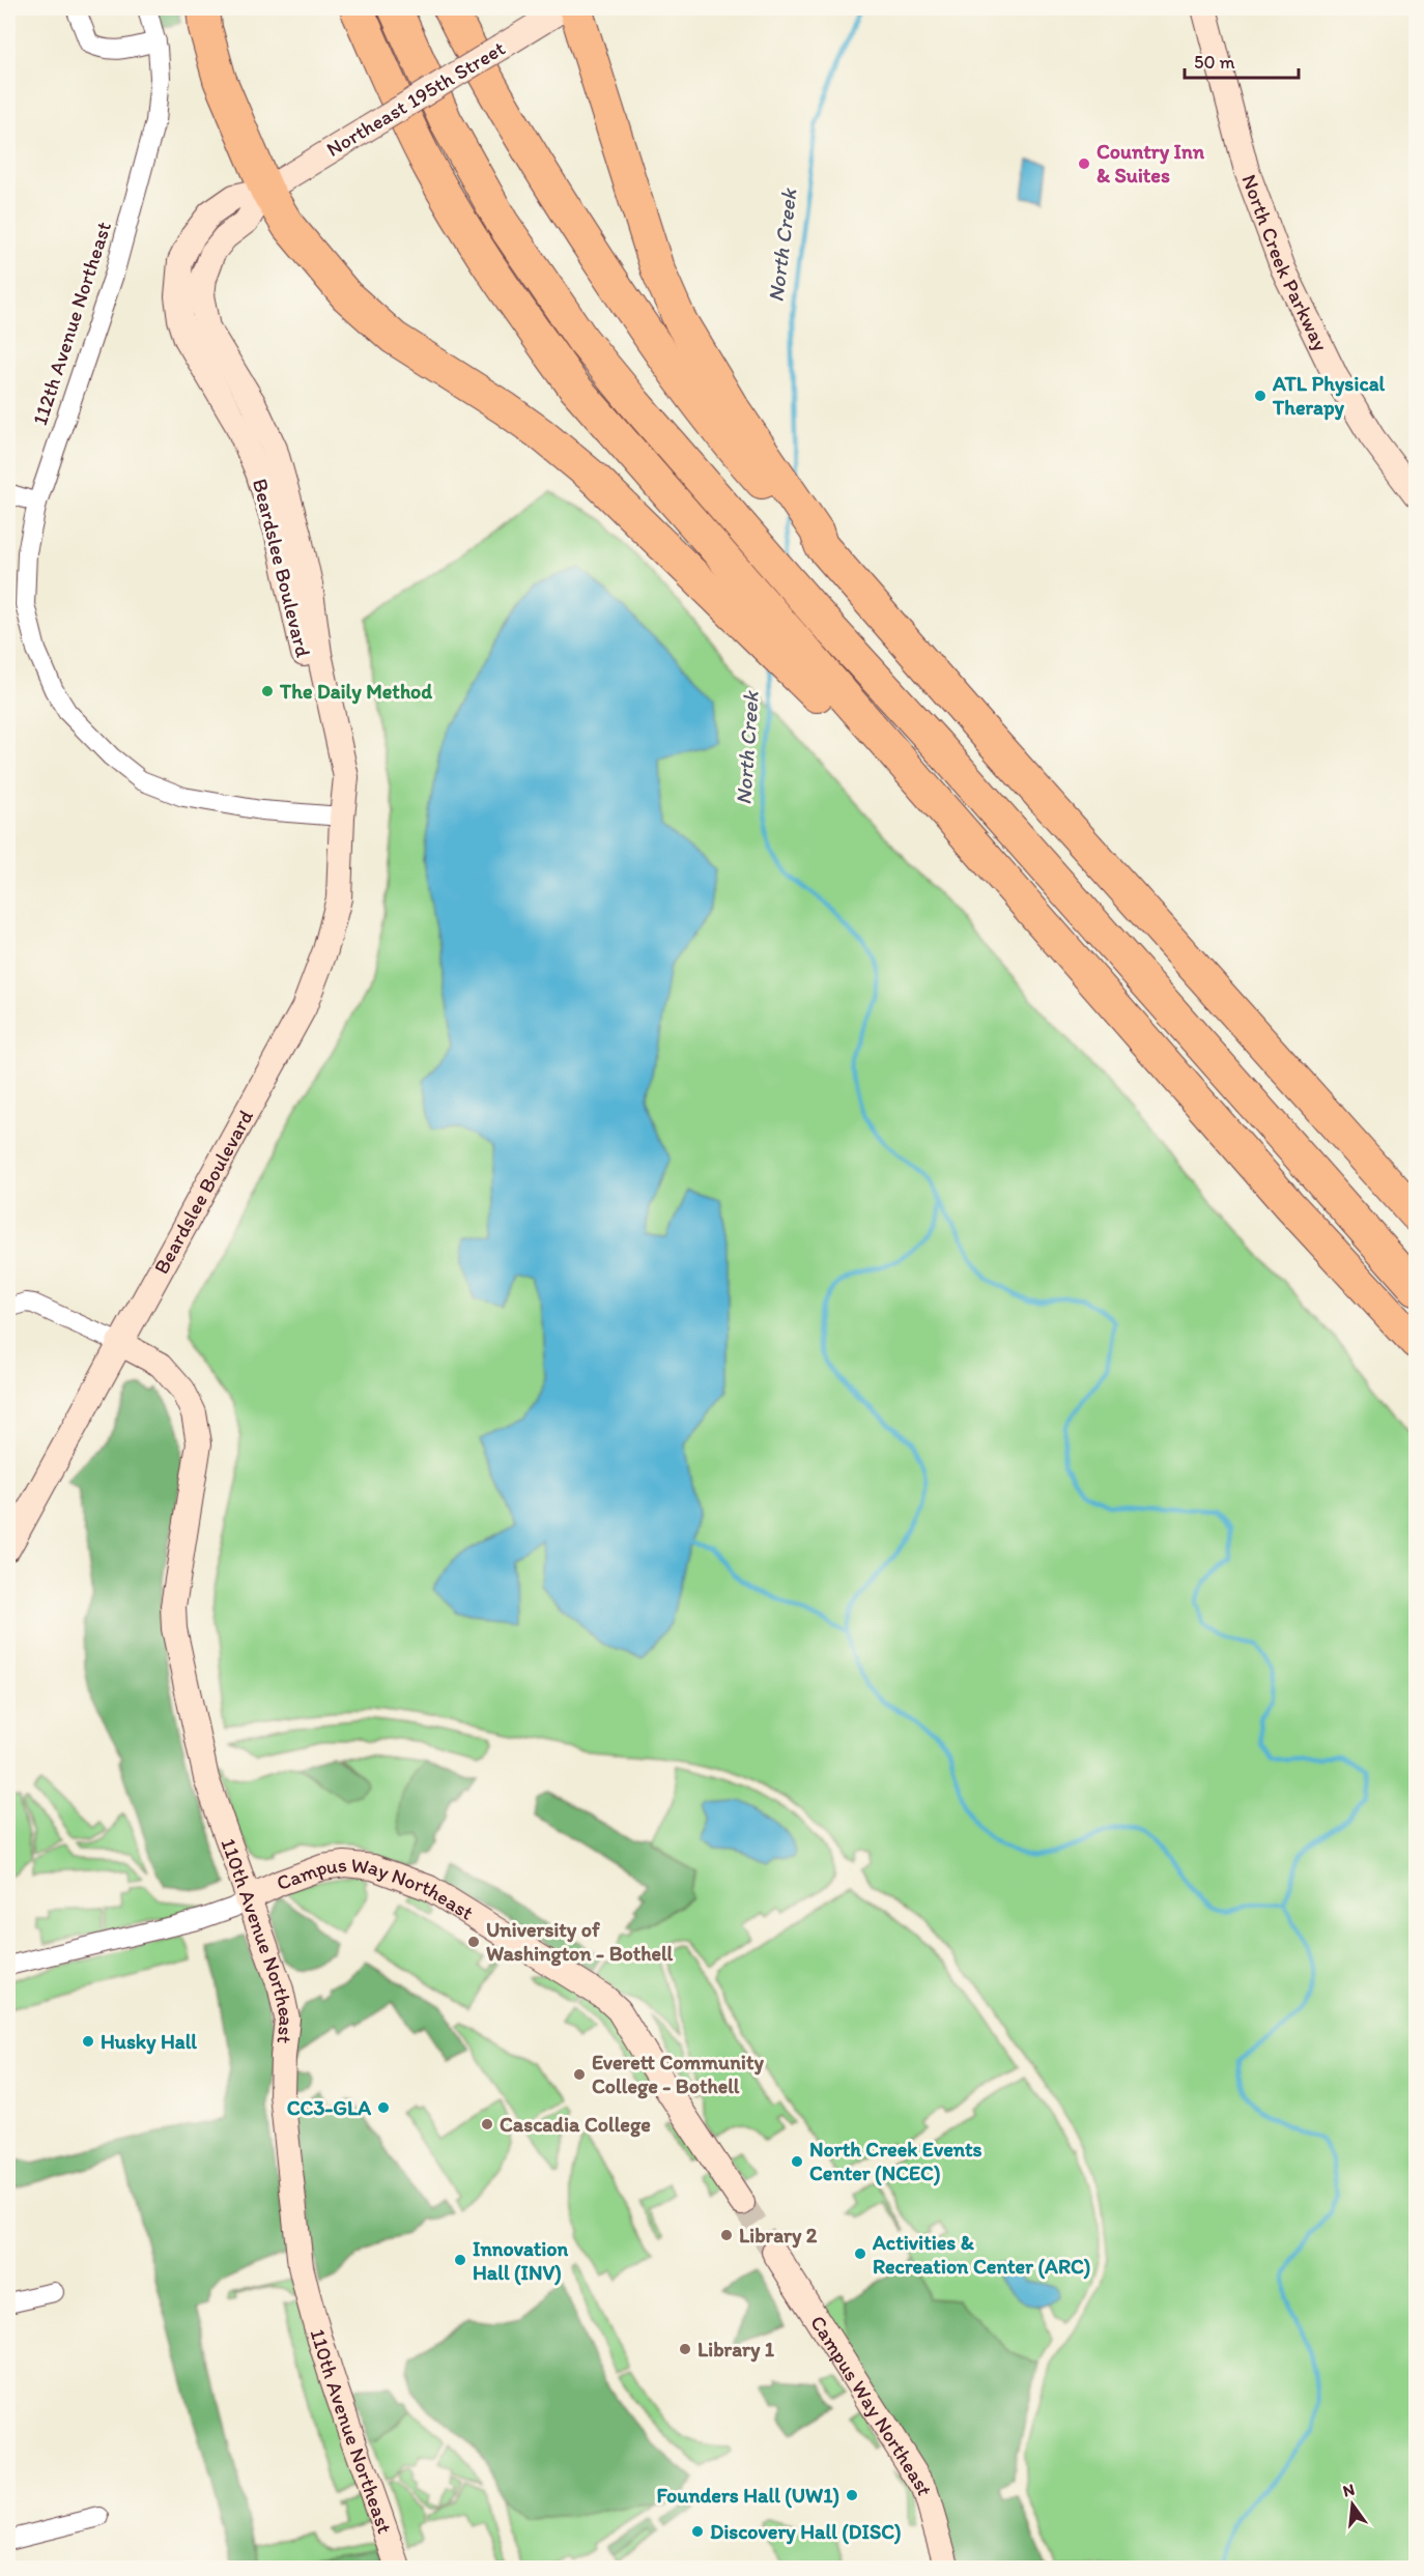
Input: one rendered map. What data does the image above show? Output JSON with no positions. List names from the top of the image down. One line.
{"streets":{"street":["Northeast 195th Street","North Creek Parkway","112th Avenue Northeast","Beardslee Boulevard","Campus Way Northeast","110th Avenue Northeast"]},"crossings":[["Northeast 195th Street","Beardslee Boulevard"],["112th Avenue Northeast","Beardslee Boulevard"],["Beardslee Boulevard","110th Avenue Northeast"],["Campus Way Northeast","110th Avenue Northeast"]],"water":["North Creek"],"places":["Country Inn & Suites","ATL Physical Therapy","The Daily Method","University of Washington - Bothell","Husky Hall","Everett Community College - Bothell","CC3-GLA","Cascadia College","North Creek Events Center (NCEC)","Library 2","Activities & Recreation Center (ARC)","Innovation Hall (INV)","Library 1","Founders Hall (UW1)","Discovery Hall (DISC)"],"scale_bar":"50 m","north":"top"}
